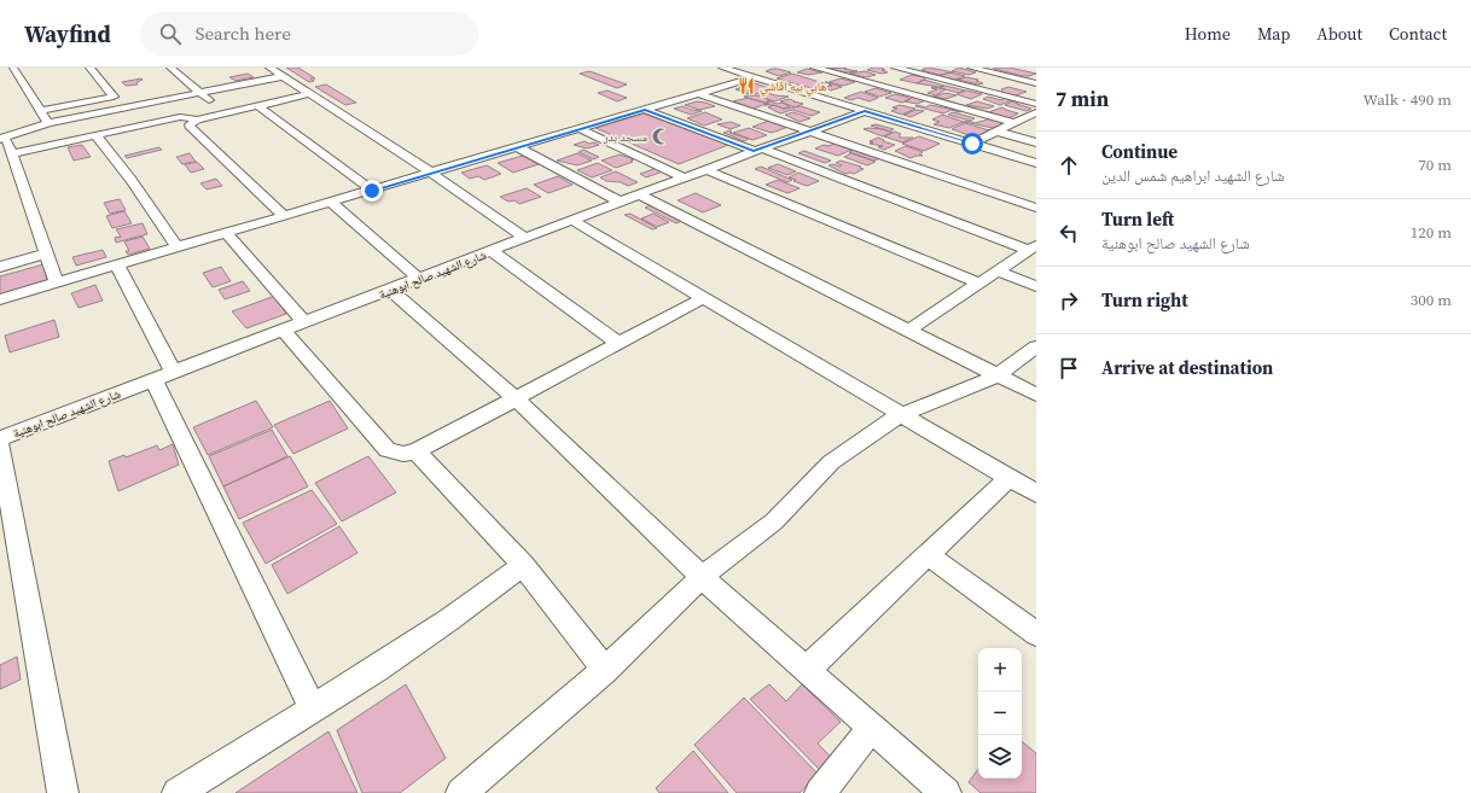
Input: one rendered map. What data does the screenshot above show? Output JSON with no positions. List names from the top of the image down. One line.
{"streets":{"street":["شارع الشهيد صالح ابوهنية"]},"places":{"restaurant":["هابي بيه اقاشي"],"mosque":["مسجد بدر"]},"page":{"header":"Wayfind","search":"Search here","nav":["Home","Map","About","Contact"],"heading":["7 min","Walk · 490 m"],"list":[["Continue","شارع الشهيد ابراهيم شمس الدين","70 m"],["Turn left","شارع الشهيد صالح ابوهنية","120 m"],["Turn right","300 m"],"Arrive at destination"],"map_buttons":["+","−"]}}
